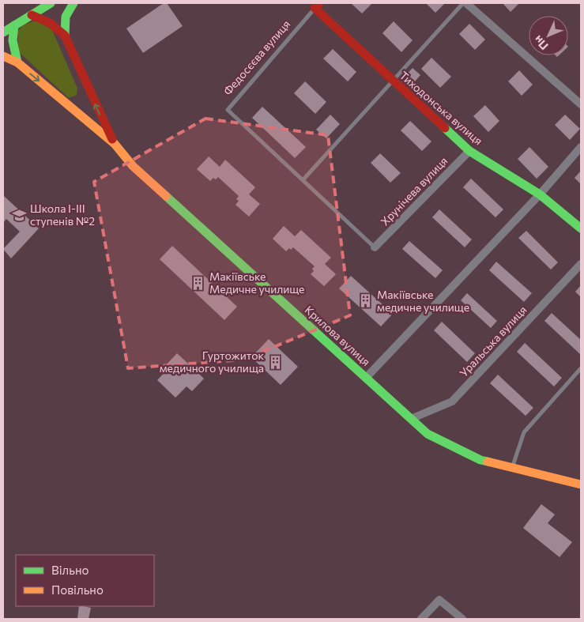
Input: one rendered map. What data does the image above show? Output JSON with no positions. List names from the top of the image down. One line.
{"streets":{"main road":["Тиходонська вулиця","Крилова вулиця"],"street":["Хрунічева вулиця","Уральська вулиця"],"lane":["Федосєєва вулиця"]},"crossings":[["Федосєєва вулиця","Тиходонська вулиця"],["Тиходонська вулиця","Хрунічева вулиця"],["Крилова вулиця","Уральська вулиця"]],"places":{"school or university":["Школа I-III ступенів №2"],"building":["Макіївське Медичне училище","Макіївське медичне училище","Гуртожиток медичного училища"]},"legend":["Вільно","Повільно"],"north":"bottom left"}
